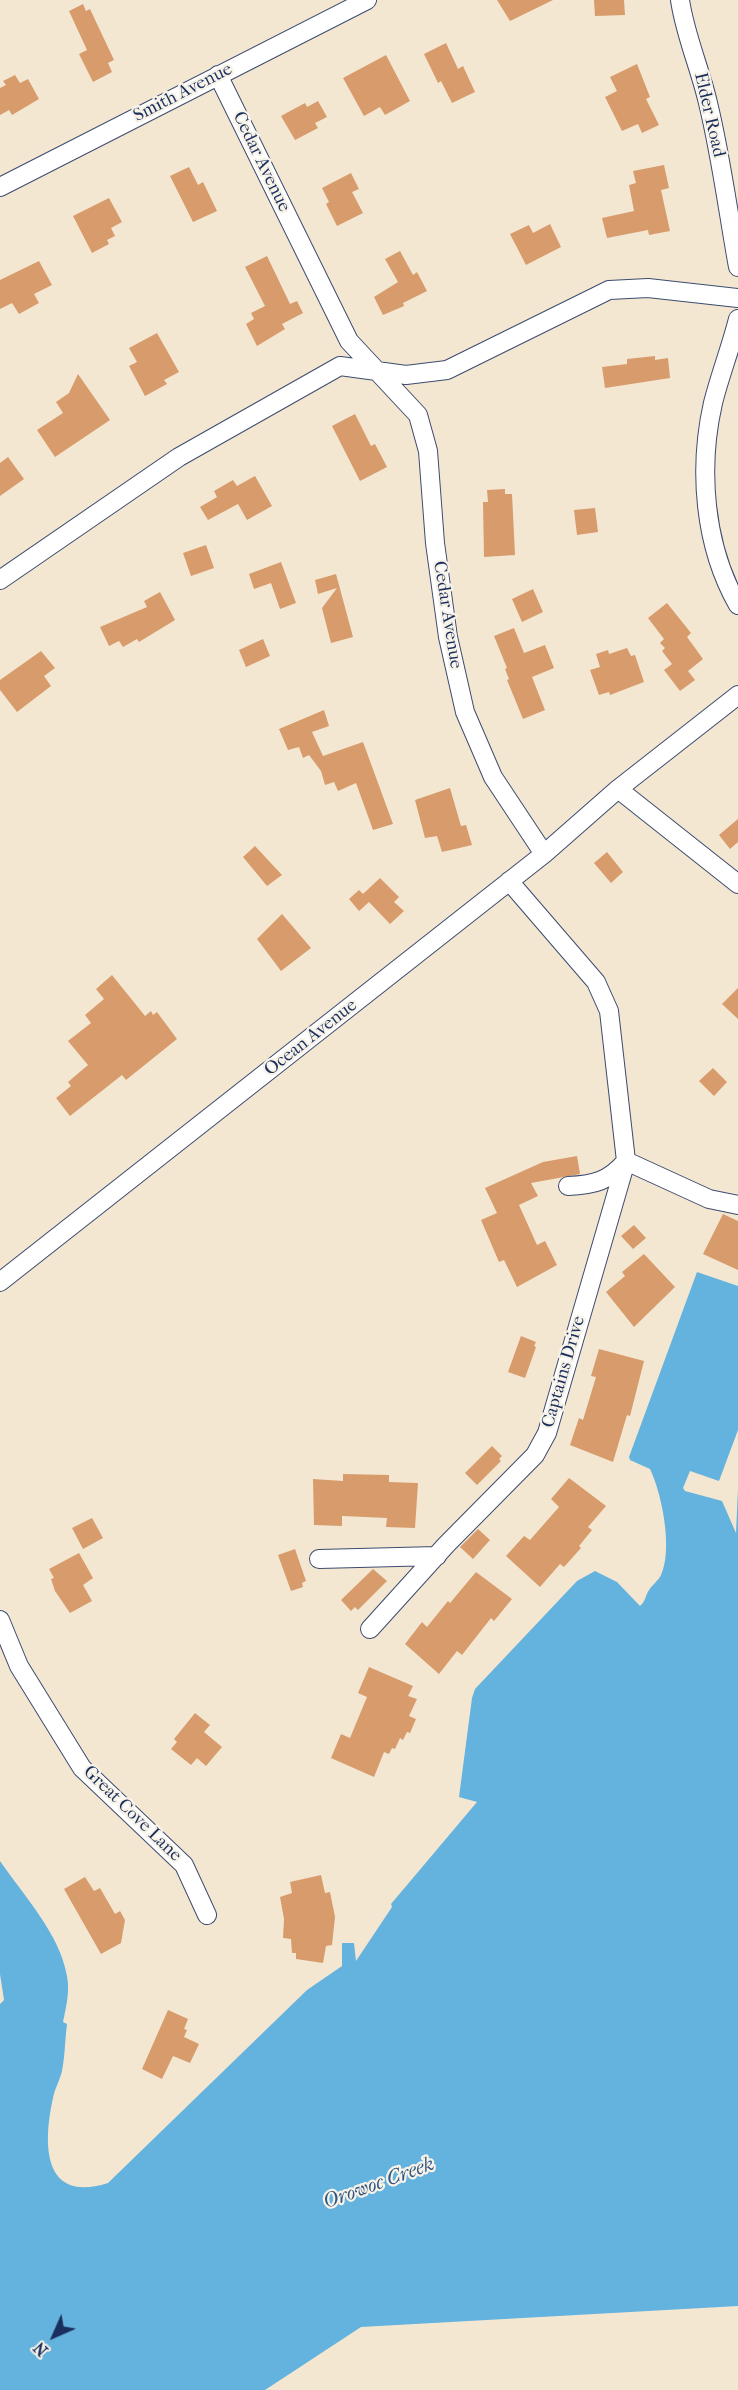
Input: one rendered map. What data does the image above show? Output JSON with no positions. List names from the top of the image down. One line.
{"streets":{"street":["Smith Avenue","Elder Road","Cedar Avenue","Ocean Avenue","Captains Drive","Great Cove Lane"]},"crossings":[["Smith Avenue","Cedar Avenue"],["Cedar Avenue","Ocean Avenue"],["Ocean Avenue","Captains Drive"]],"water":["Orowoc Creek"],"north":"bottom left"}
